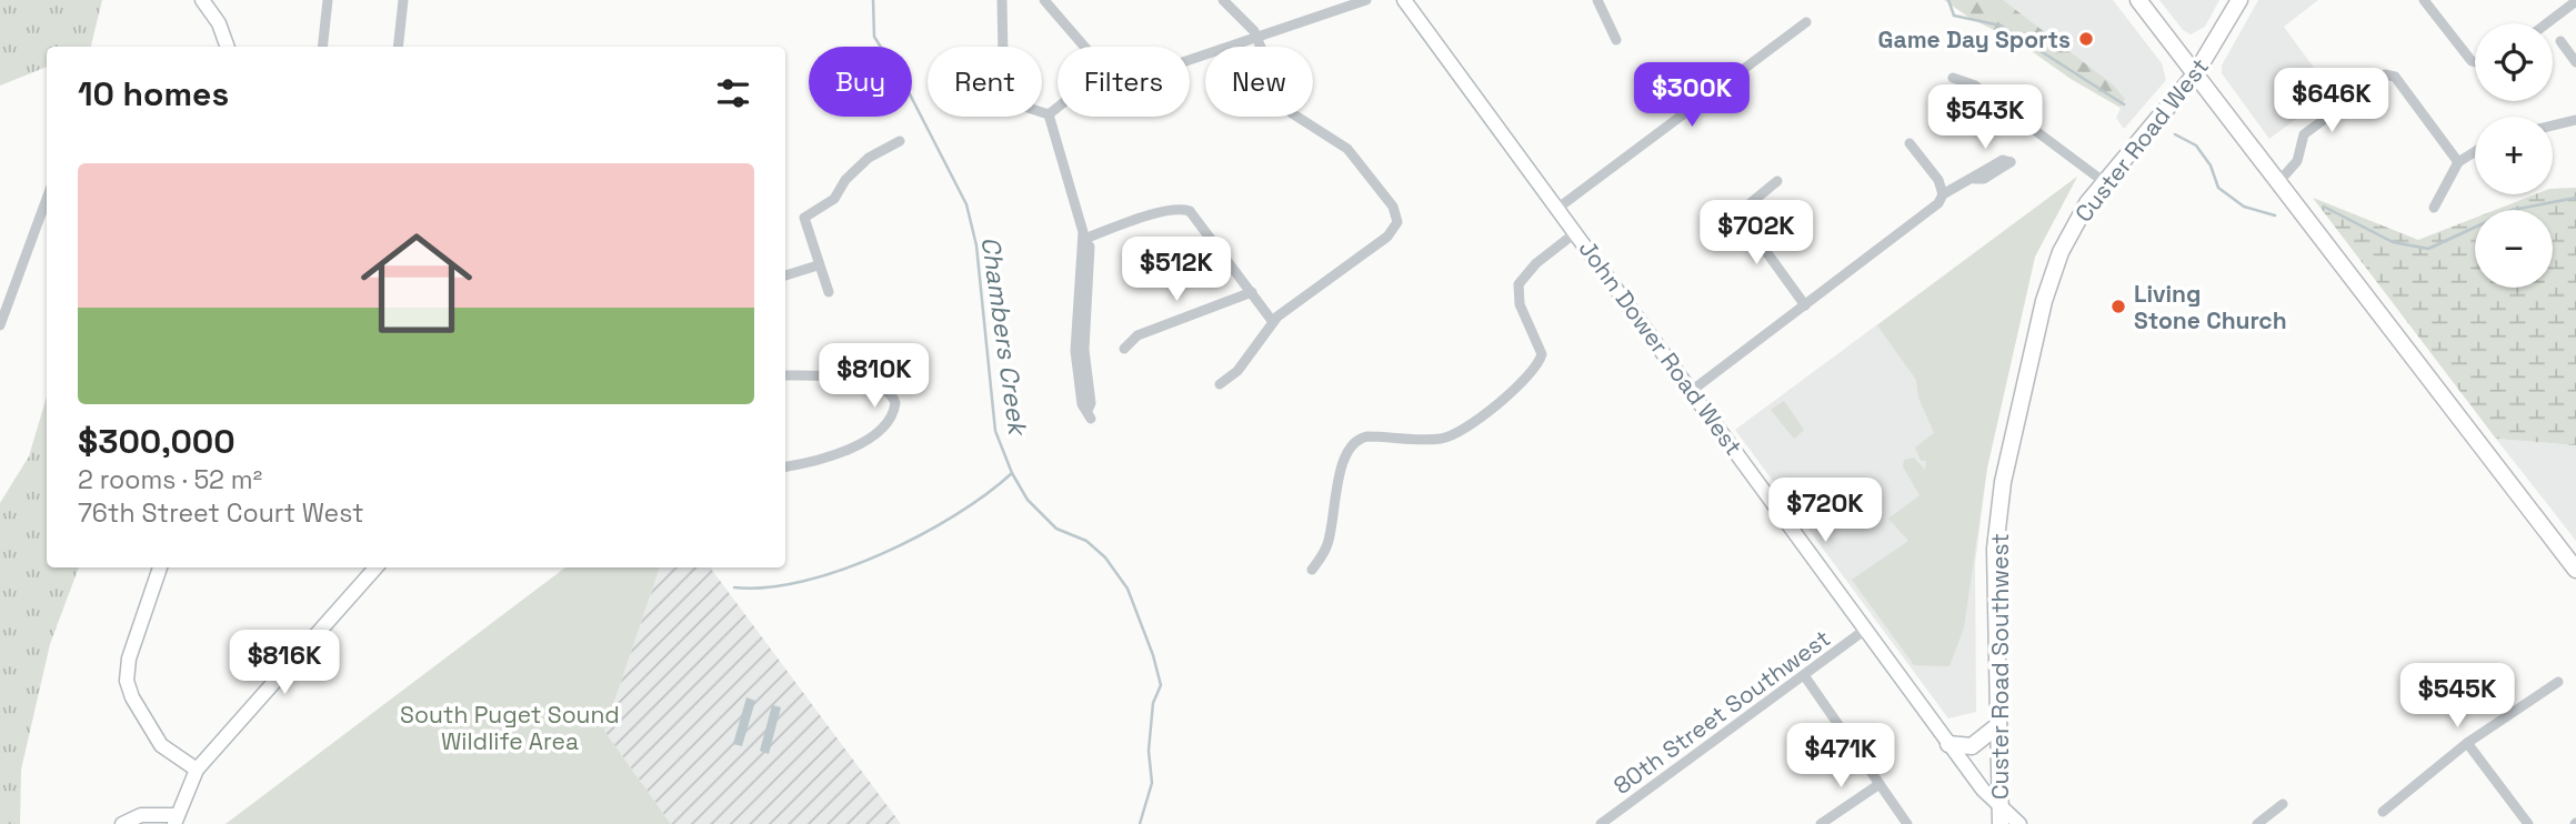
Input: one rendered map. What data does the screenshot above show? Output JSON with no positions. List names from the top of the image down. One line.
{"streets":{"main road":["Custer Road West","Custer Road Southwest"],"street":["John Dower Road West","80th Street Southwest"]},"crossings":[["Custer Road West","Custer Road Southwest"],["John Dower Road West","Custer Road Southwest"],["John Dower Road West","80th Street Southwest"]],"water":["Chambers Creek"],"parks":["South Puget Sound Wildlife Area"],"places":["Game Day Sports","Living Stone Church"],"page":{"map_buttons":["+","−"],"chip":["Buy","Rent","Filters","New"],"heading":"10 homes","price":["$300K","$646K","$543K","$702K","$512K","$810K","$720K","$816K","$545K","$471K"],"list":[{"name":"$300,000","note":"2 rooms · 52 m² · 76th Street Court West"}]}}
